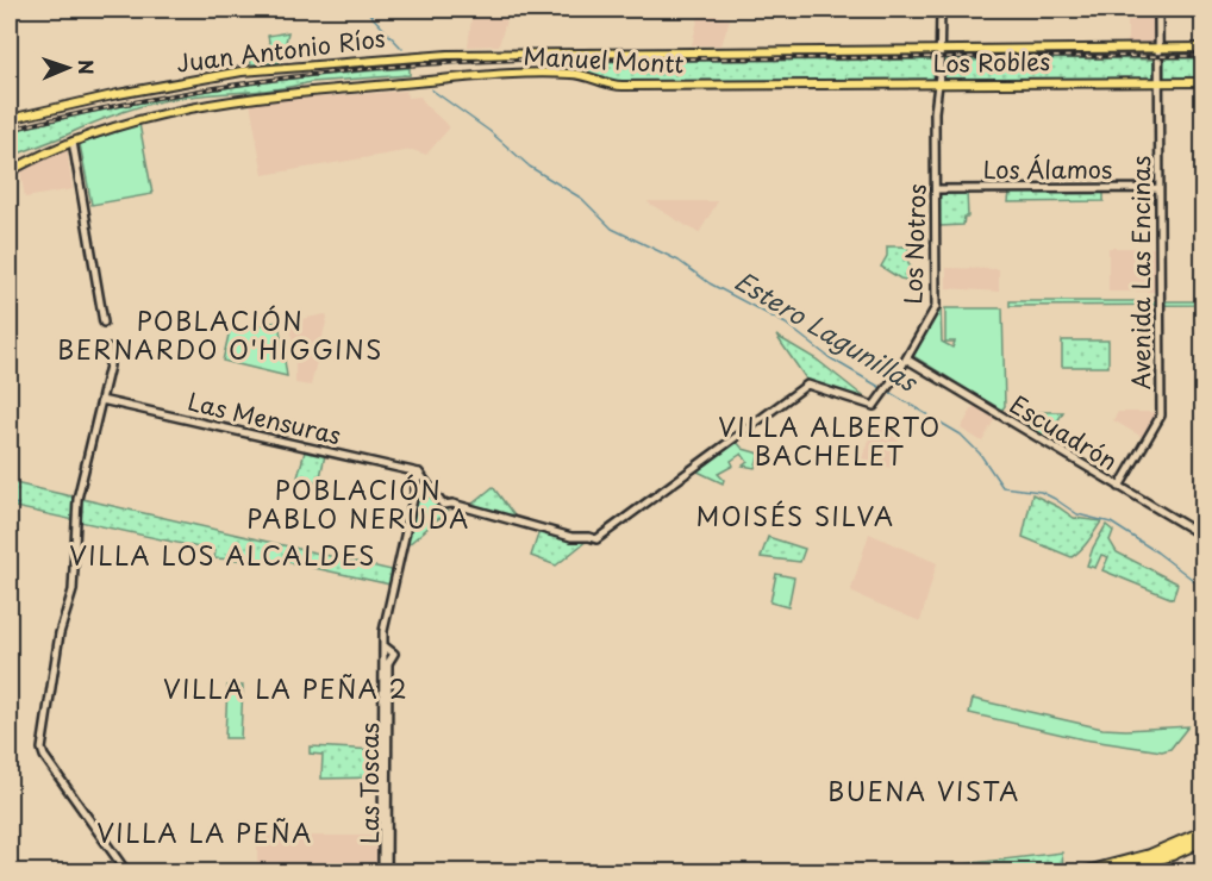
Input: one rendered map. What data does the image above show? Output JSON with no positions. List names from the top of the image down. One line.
{"streets":{"main road":["Juan Antonio Ríos","Manuel Montt","Los Robles"],"street":["Los Álamos","Los Notros","Avenida Las Encinas","Las Mensuras","Escuadrón","Las Toscas"]},"crossings":[["Juan Antonio Ríos","Los Notros"],["Juan Antonio Ríos","Avenida Las Encinas"],["Manuel Montt","Los Robles"],["Los Robles","Los Notros"],["Los Robles","Avenida Las Encinas"],["Los Álamos","Los Notros"],["Los Álamos","Avenida Las Encinas"],["Los Notros","Las Mensuras"],["Los Notros","Escuadrón"],["Los Notros","Las Toscas"],["Avenida Las Encinas","Escuadrón"],["Las Mensuras","Las Toscas"]],"districts":["POBLACIÓN BERNARDO O'HIGGINS","VILLA ALBERTO BACHELET","POBLACIÓN PABLO NERUDA","MOISÉS SILVA","VILLA LOS ALCALDES","VILLA LA PEÑA 2","BUENA VISTA","VILLA LA PEÑA"],"water":["Estero Lagunillas"],"north":"right"}
